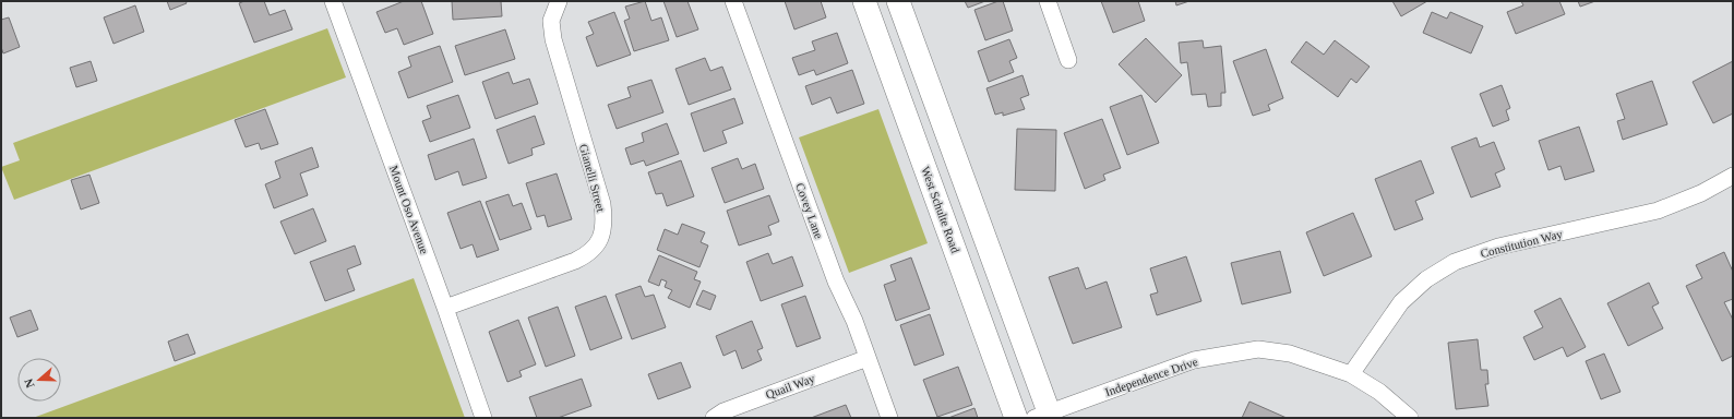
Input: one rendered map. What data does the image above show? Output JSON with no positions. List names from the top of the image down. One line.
{"streets":{"main road":["West Schulte Road"],"street":["Gianelli Street","Mount Oso Avenue","Covey Lane","Constitution Way","Independence Drive","Quail Way"]},"crossings":[["Gianelli Street","Mount Oso Avenue"],["Covey Lane","Quail Way"],["Constitution Way","Independence Drive"]],"north":"left"}
